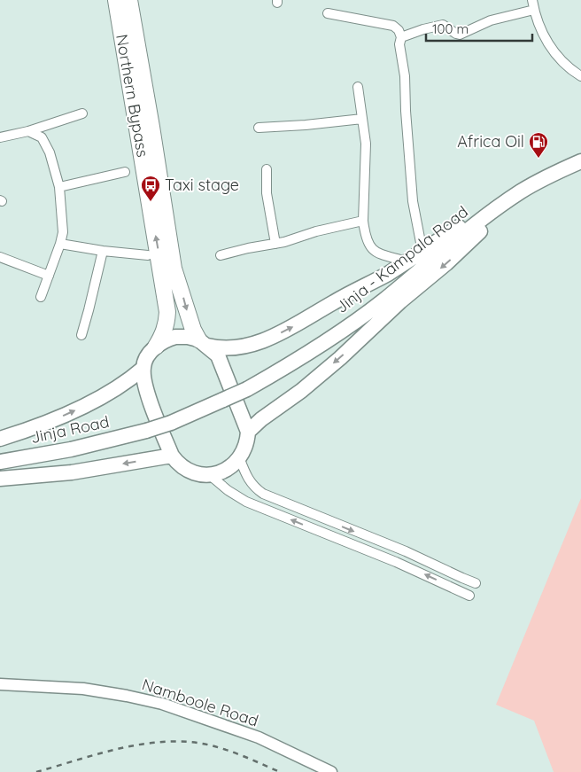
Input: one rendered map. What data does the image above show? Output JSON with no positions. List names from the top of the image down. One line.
{"streets":{"highway":["Northern Bypass","Jinja - Kampala Road","Jinja Road"],"street":["Namboole Road"]},"crossings":[["Jinja - Kampala Road","Jinja Road"]],"places":{"fuel station":["Africa Oil"],"bus stop":["Taxi stage"]},"scale_bar":"100 m"}
